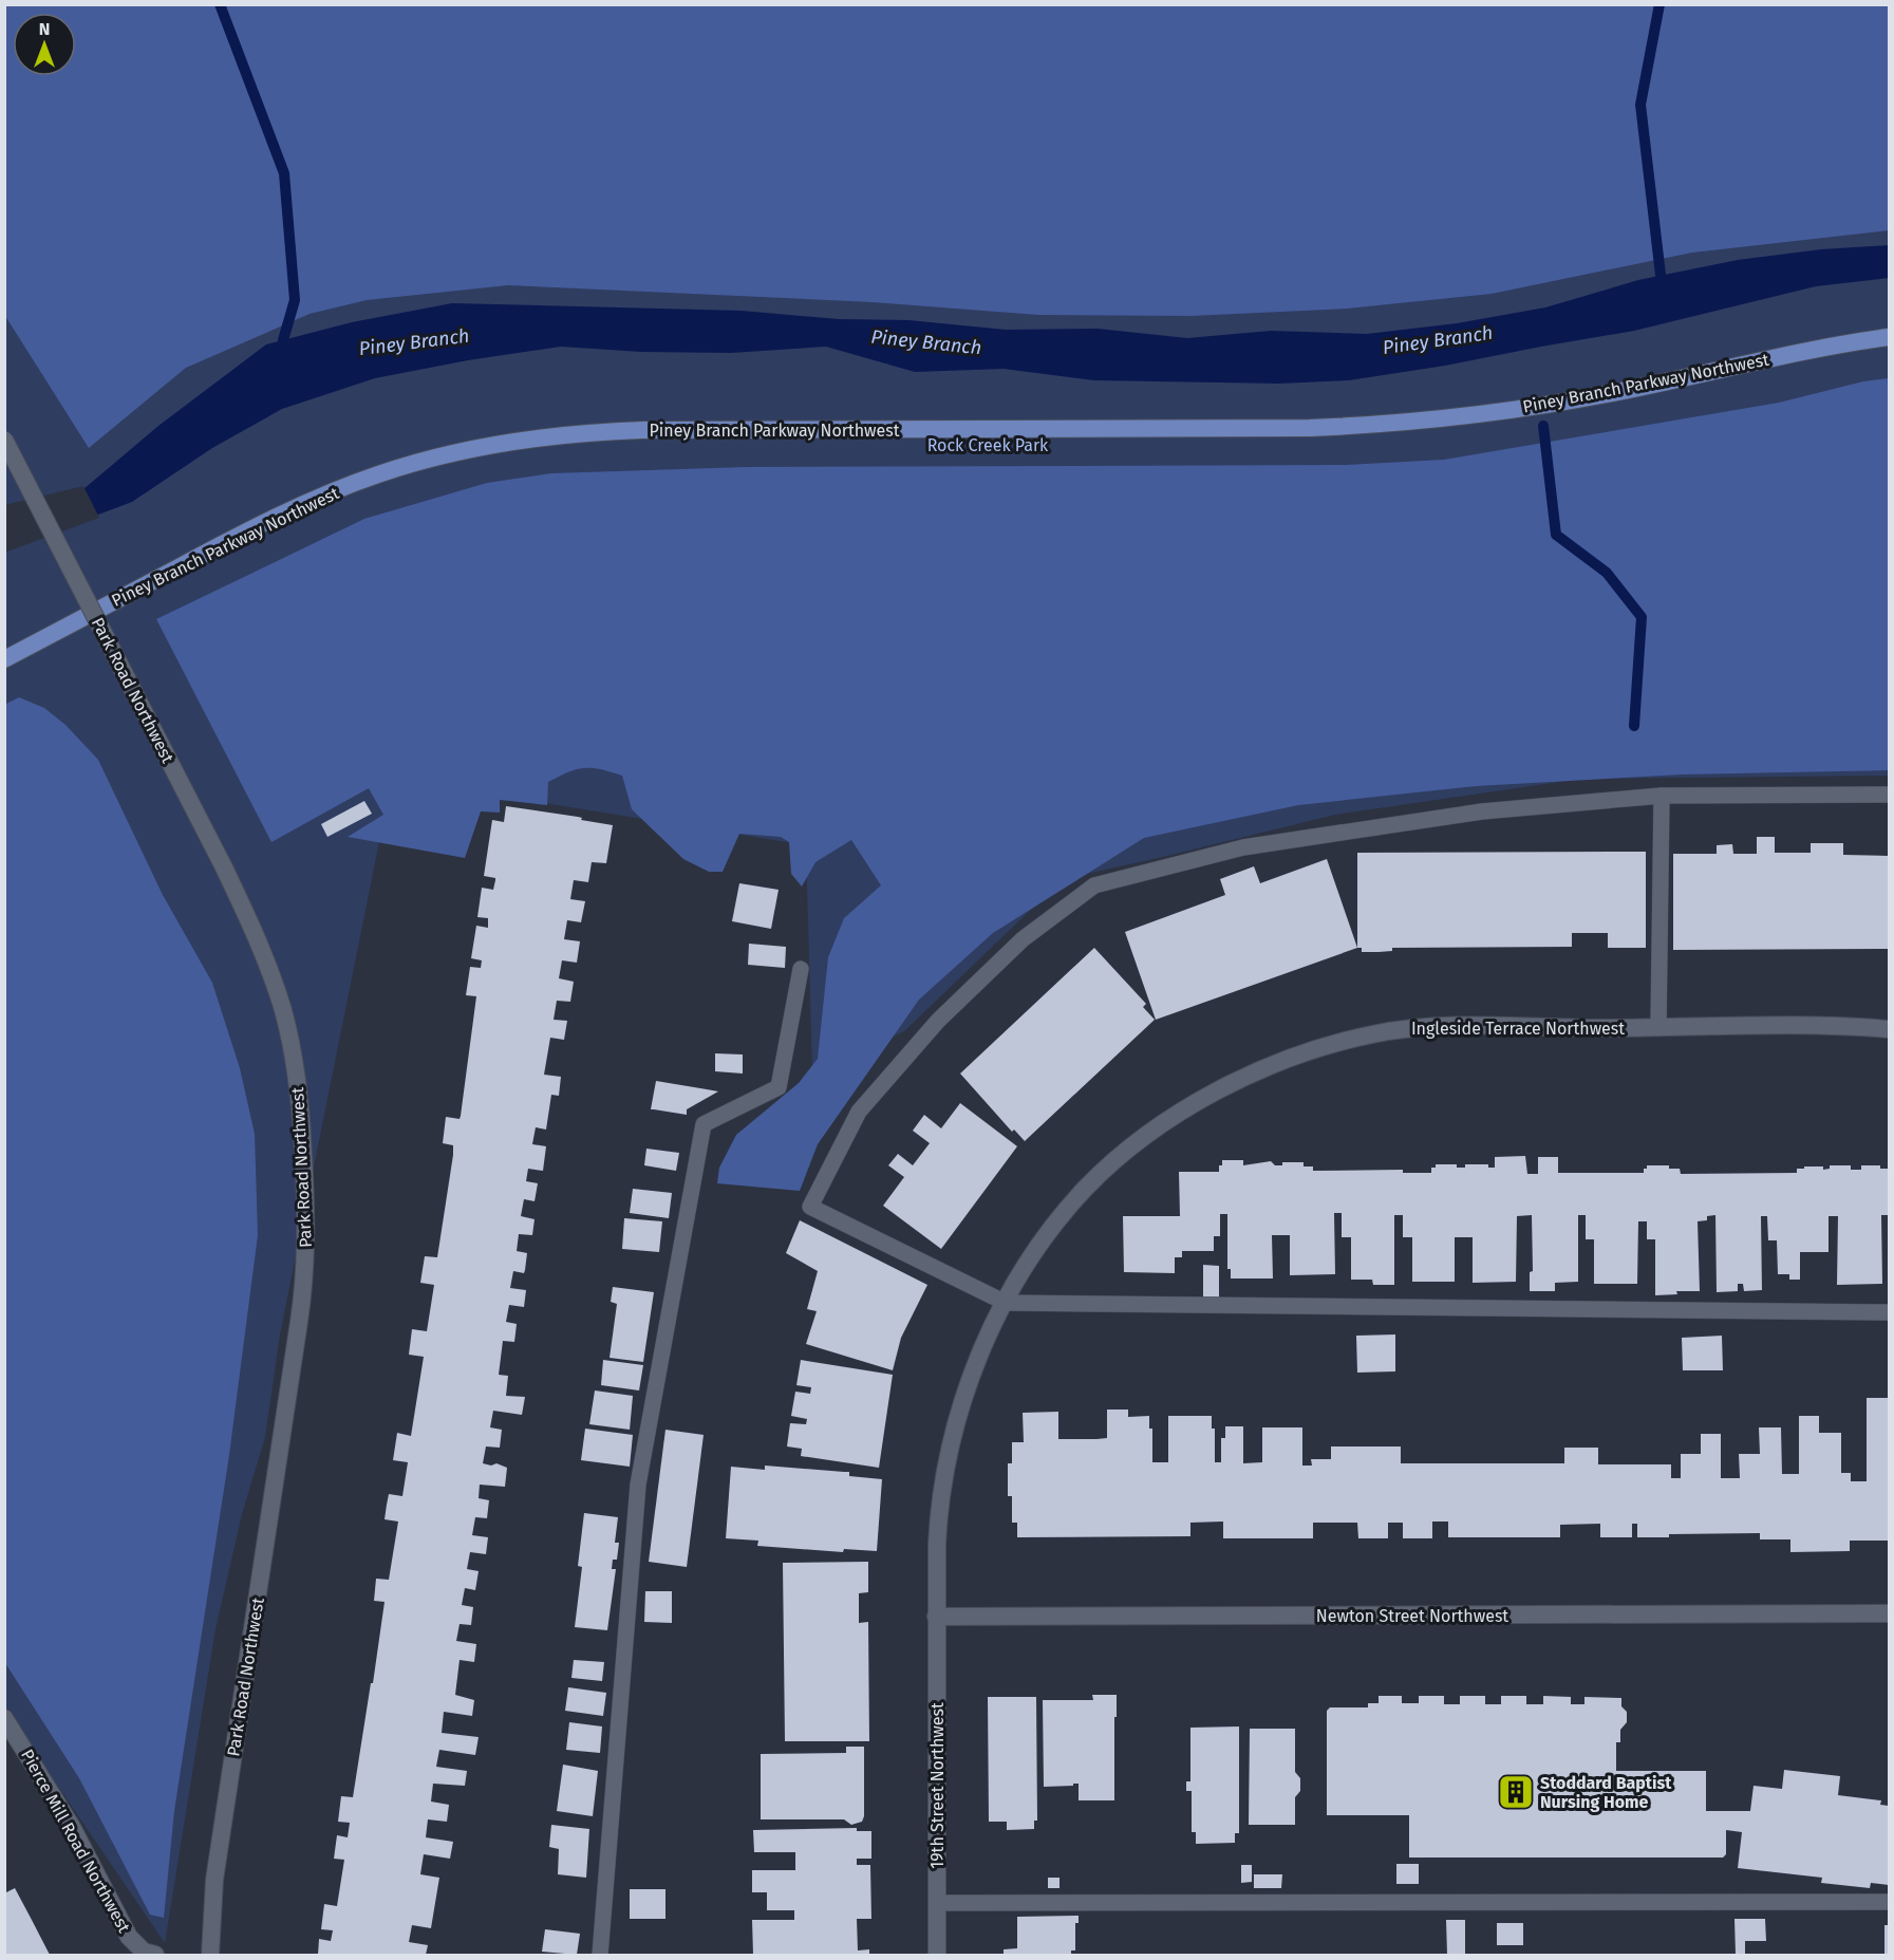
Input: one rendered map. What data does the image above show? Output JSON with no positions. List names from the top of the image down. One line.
{"streets":{"main road":["Piney Branch Parkway Northwest"],"street":["Park Road Northwest","Ingleside Terrace Northwest","Newton Street Northwest","19th Street Northwest","Pierce Mill Road Northwest"]},"crossings":[["Ingleside Terrace Northwest","Newton Street Northwest"],["Ingleside Terrace Northwest","19th Street Northwest"],["Newton Street Northwest","19th Street Northwest"]],"water":["Piney Branch"],"parks":["Rock Creek Park"],"places":{"building":["Stoddard Baptist Nursing Home"]},"north":"top"}
